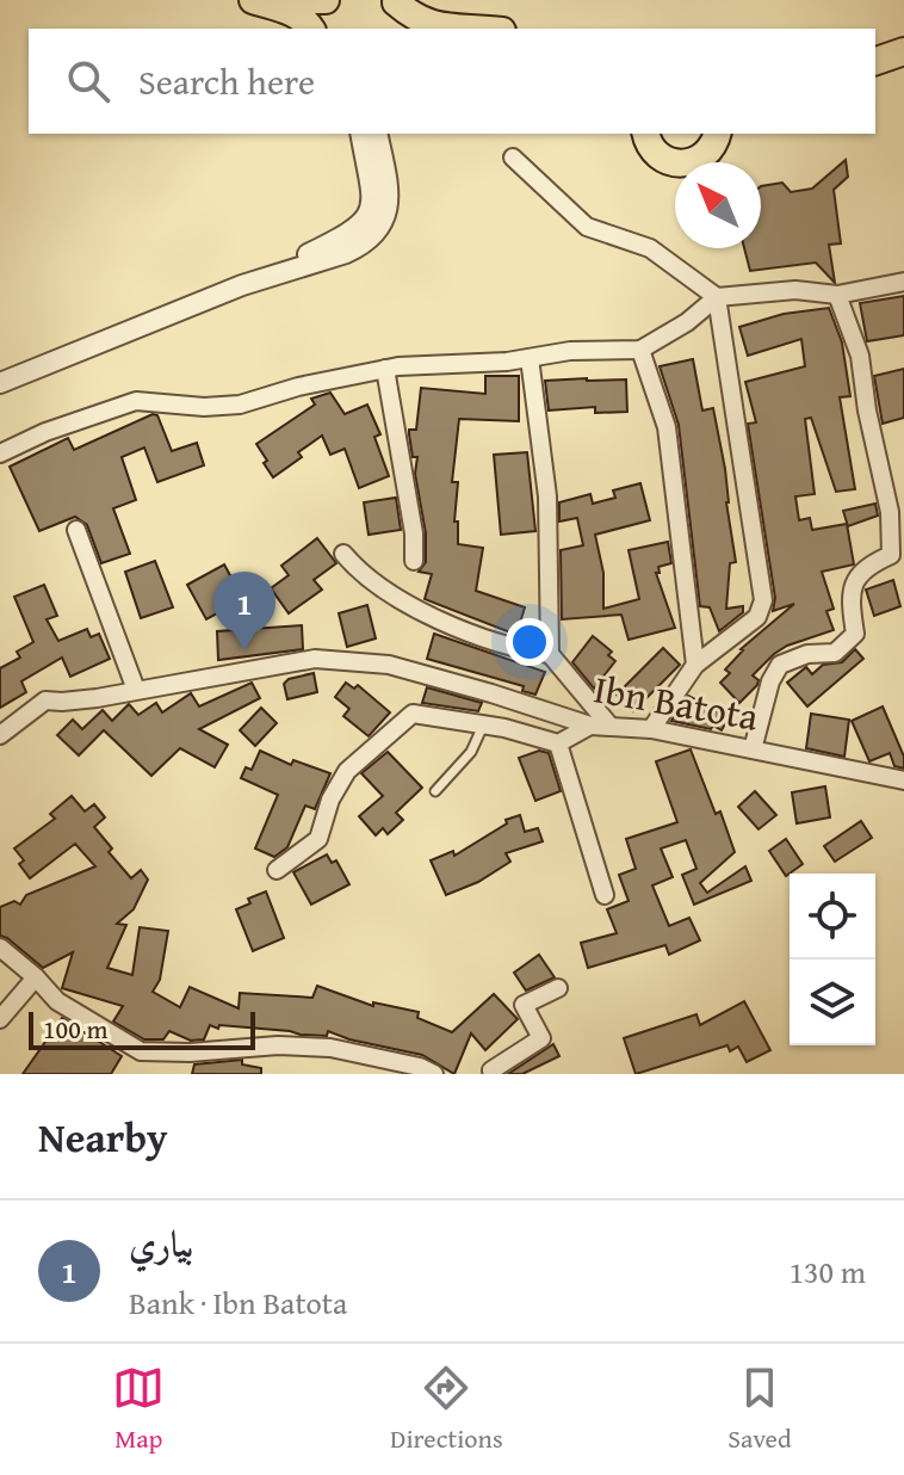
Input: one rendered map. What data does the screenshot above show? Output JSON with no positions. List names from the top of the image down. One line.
{"streets":{"street":["Ibn Batota"]},"scale_bar":"100 m","north":"top left","page":{"search":"Search here","pins":"1","scale":"100 m","heading":"Nearby","list":[{"mark":"1","name":"بياري","note":"Bank · Ibn Batota","value":"130 m"}],"nav":["Map","Directions","Saved"]}}
